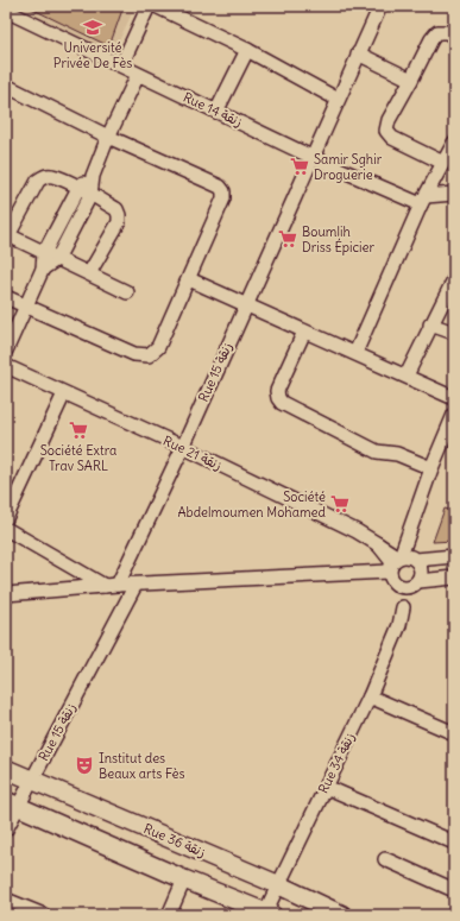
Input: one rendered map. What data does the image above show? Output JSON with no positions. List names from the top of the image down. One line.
{"streets":{"street":["Rue 14 زنقة","Rue 15 زنقة","Rue 21 زنقة","Rue 34 زنقة","Rue 36 زنقة"]},"crossings":[["Rue 14 زنقة","Rue 15 زنقة"],["Rue 15 زنقة","Rue 21 زنقة"],["Rue 15 زنقة","Rue 36 زنقة"],["Rue 34 زنقة","Rue 36 زنقة"]],"places":{"school or university":["Université Privée De Fès"],"supermarket":["Samir Sghir Droguerie","Boumlih Driss Épicier","Société Extra Trav SARL","Société Abdelmoumen Mohamed"],"theatre":["Institut des Beaux arts Fès"]}}
